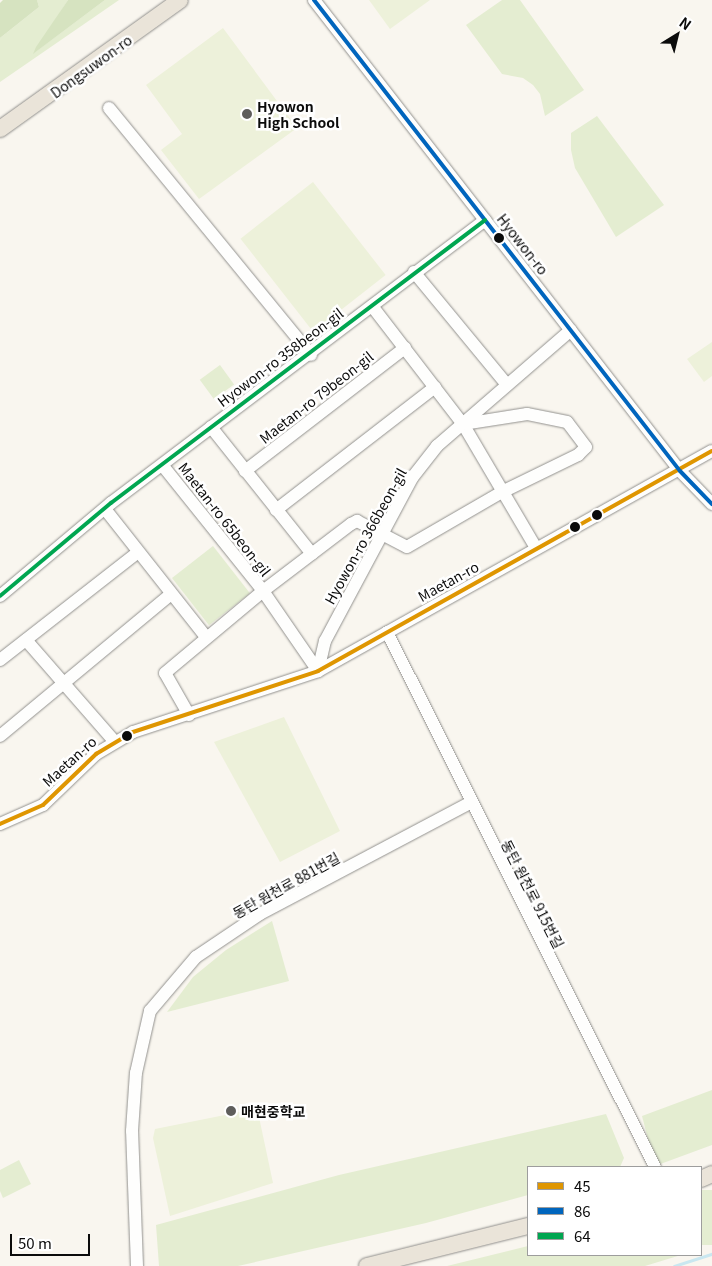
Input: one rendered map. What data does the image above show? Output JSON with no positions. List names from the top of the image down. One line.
{"streets":{"main road":["Dongsuwon-ro"],"street":["Hyowon-ro","Hyowon-ro 358beon-gil","Maetan-ro 79beon-gil","Maetan-ro 65beon-gil","Hyowon-ro 366beon-gil","Maetan-ro","동탄 원천로 881번길","동탄 원천로 915번길"]},"crossings":[["Hyowon-ro","Hyowon-ro 358beon-gil"],["Hyowon-ro","Hyowon-ro 366beon-gil"],["Hyowon-ro","Maetan-ro"],["Hyowon-ro 358beon-gil","Maetan-ro 65beon-gil"],["Maetan-ro 65beon-gil","Hyowon-ro 366beon-gil"],["Maetan-ro 65beon-gil","Maetan-ro"],["Hyowon-ro 366beon-gil","Maetan-ro"],["Maetan-ro","동탄 원천로 915번길"],["동탄 원천로 881번길","동탄 원천로 915번길"]],"places":["Hyowon High School","매현중학교"],"lines":["transit line 86","transit line 64","transit line 45"],"legend":["45","86","64"],"scale_bar":"50 m","north":"top right"}
